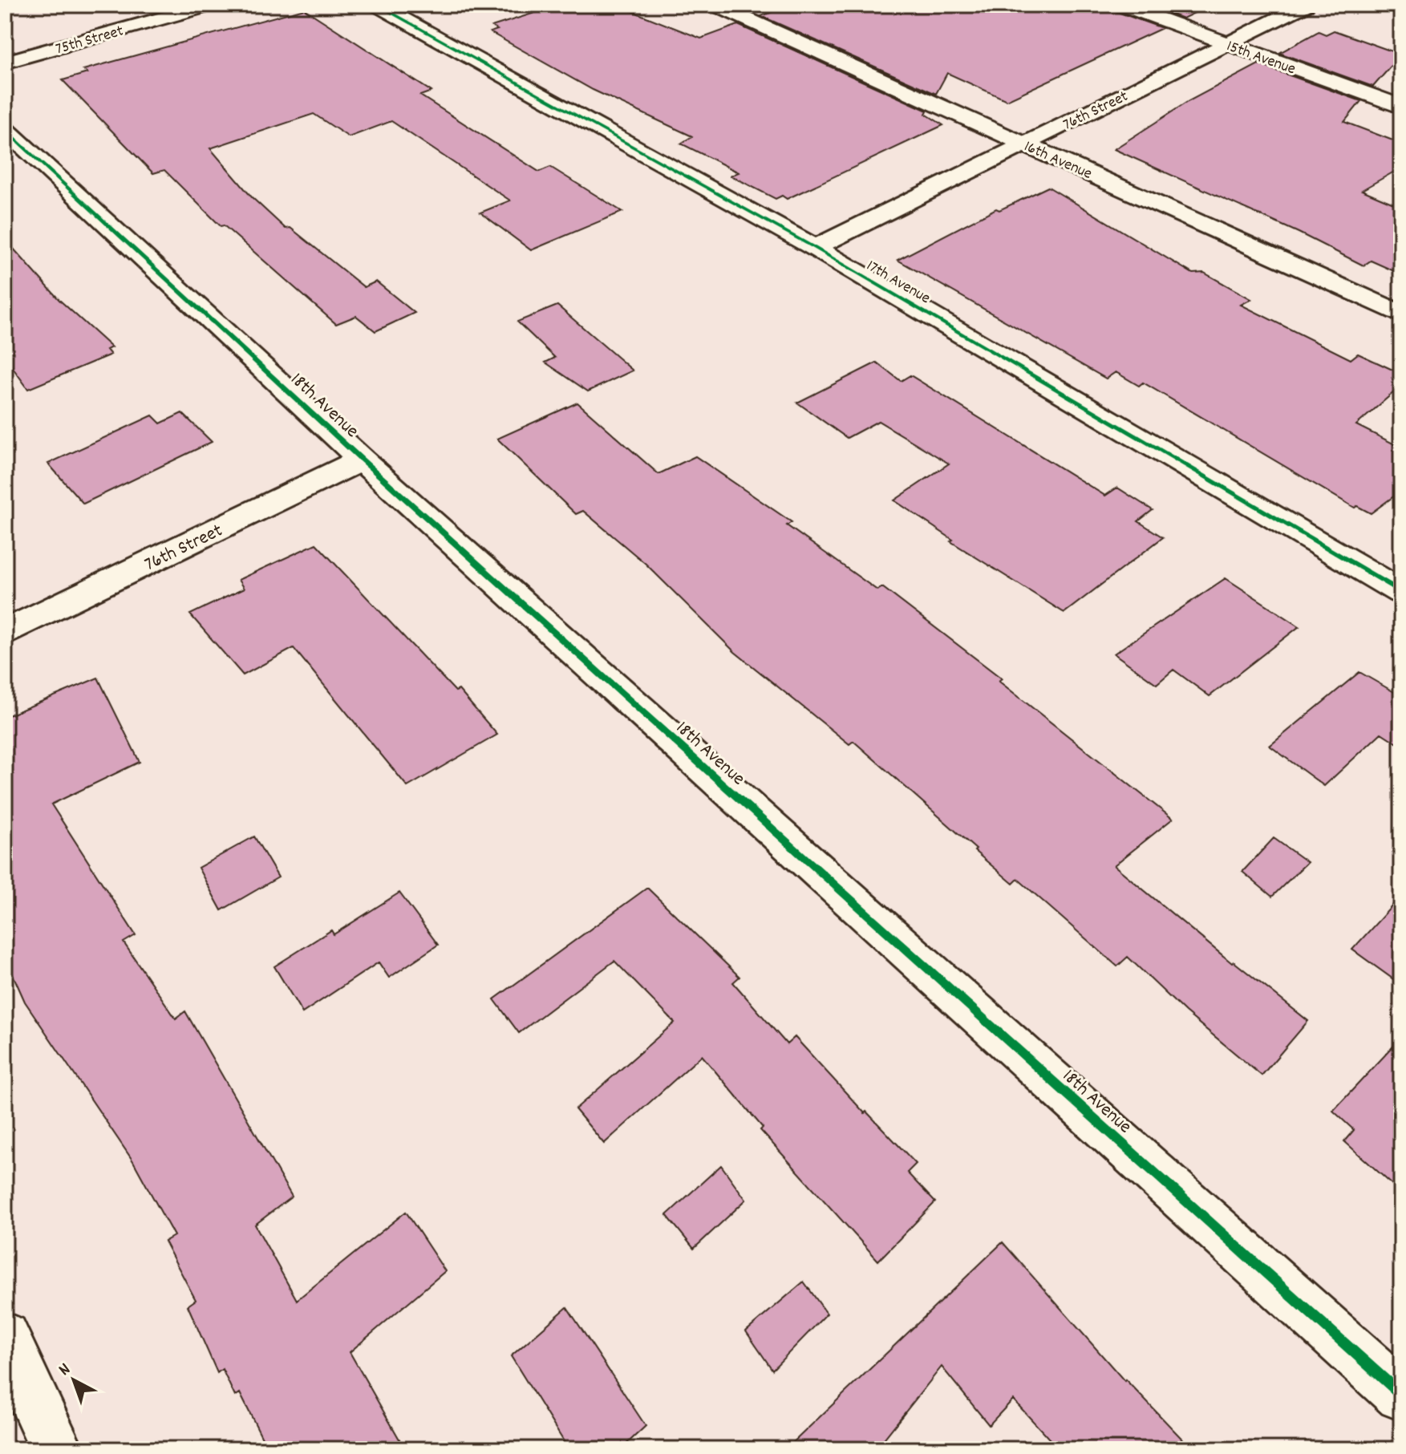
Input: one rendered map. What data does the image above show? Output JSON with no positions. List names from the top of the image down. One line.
{"streets":{"street":["75th Street","15th Avenue","76th Street","16th Avenue","17th Avenue","18th Avenue"]},"crossings":[["15th Avenue","76th Street"],["76th Street","16th Avenue"],["76th Street","17th Avenue"],["76th Street","18th Avenue"]],"north":"top left"}
